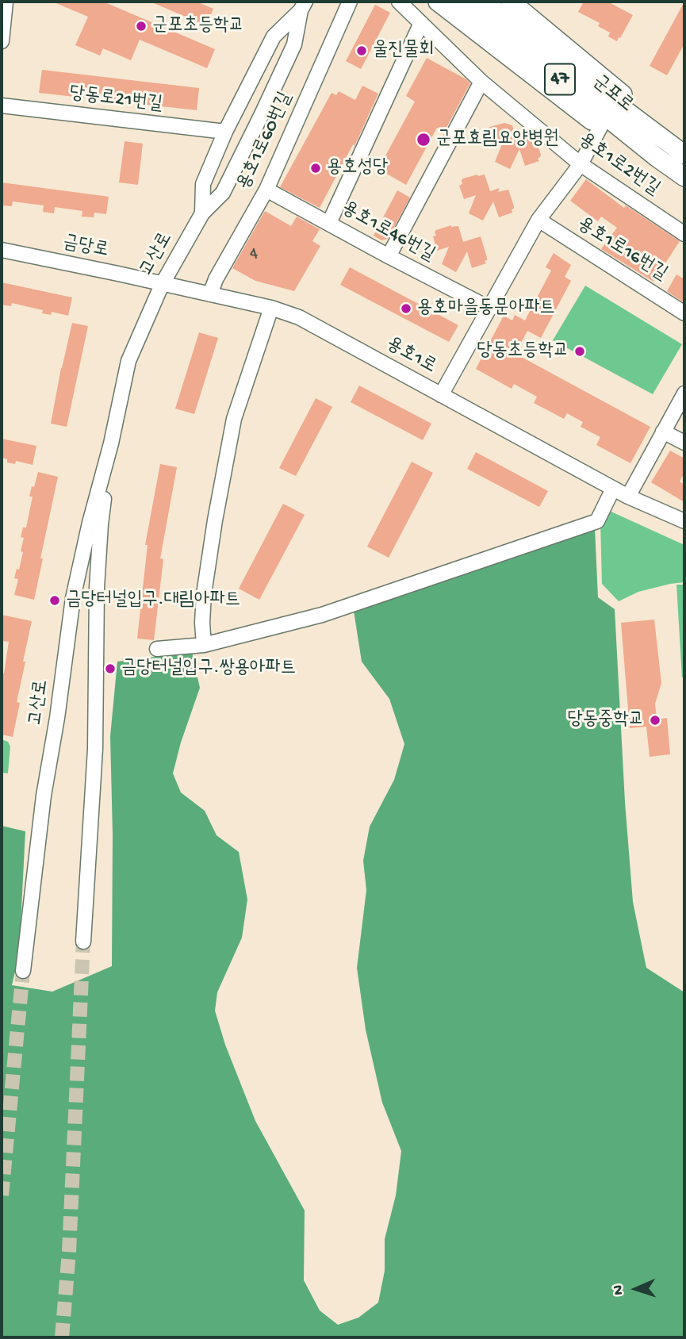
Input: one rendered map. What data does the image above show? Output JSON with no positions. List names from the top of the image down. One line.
{"streets":{"main road":["47","군포로"],"street":["당동로21번길","용호1로60번길","용호1로2번길","용호1로46번길","금당로","용호1로16번길","고산로","용호1로"]},"crossings":[["47","군포로"],["당동로21번길","고산로"],["용호1로60번길","용호1로46번길"],["용호1로60번길","용호1로"],["금당로","고산로"],["금당로","용호1로"],["고산로","용호1로"]],"places":["군포초등학교","울진물회","군포효림요양병원","용호성당","용호마을동문아파트","당동초등학교","금당터널입구.대림아파트","금당터널입구.쌍용아파트","당동중학교"],"house_numbers":["4"],"north":"left"}
